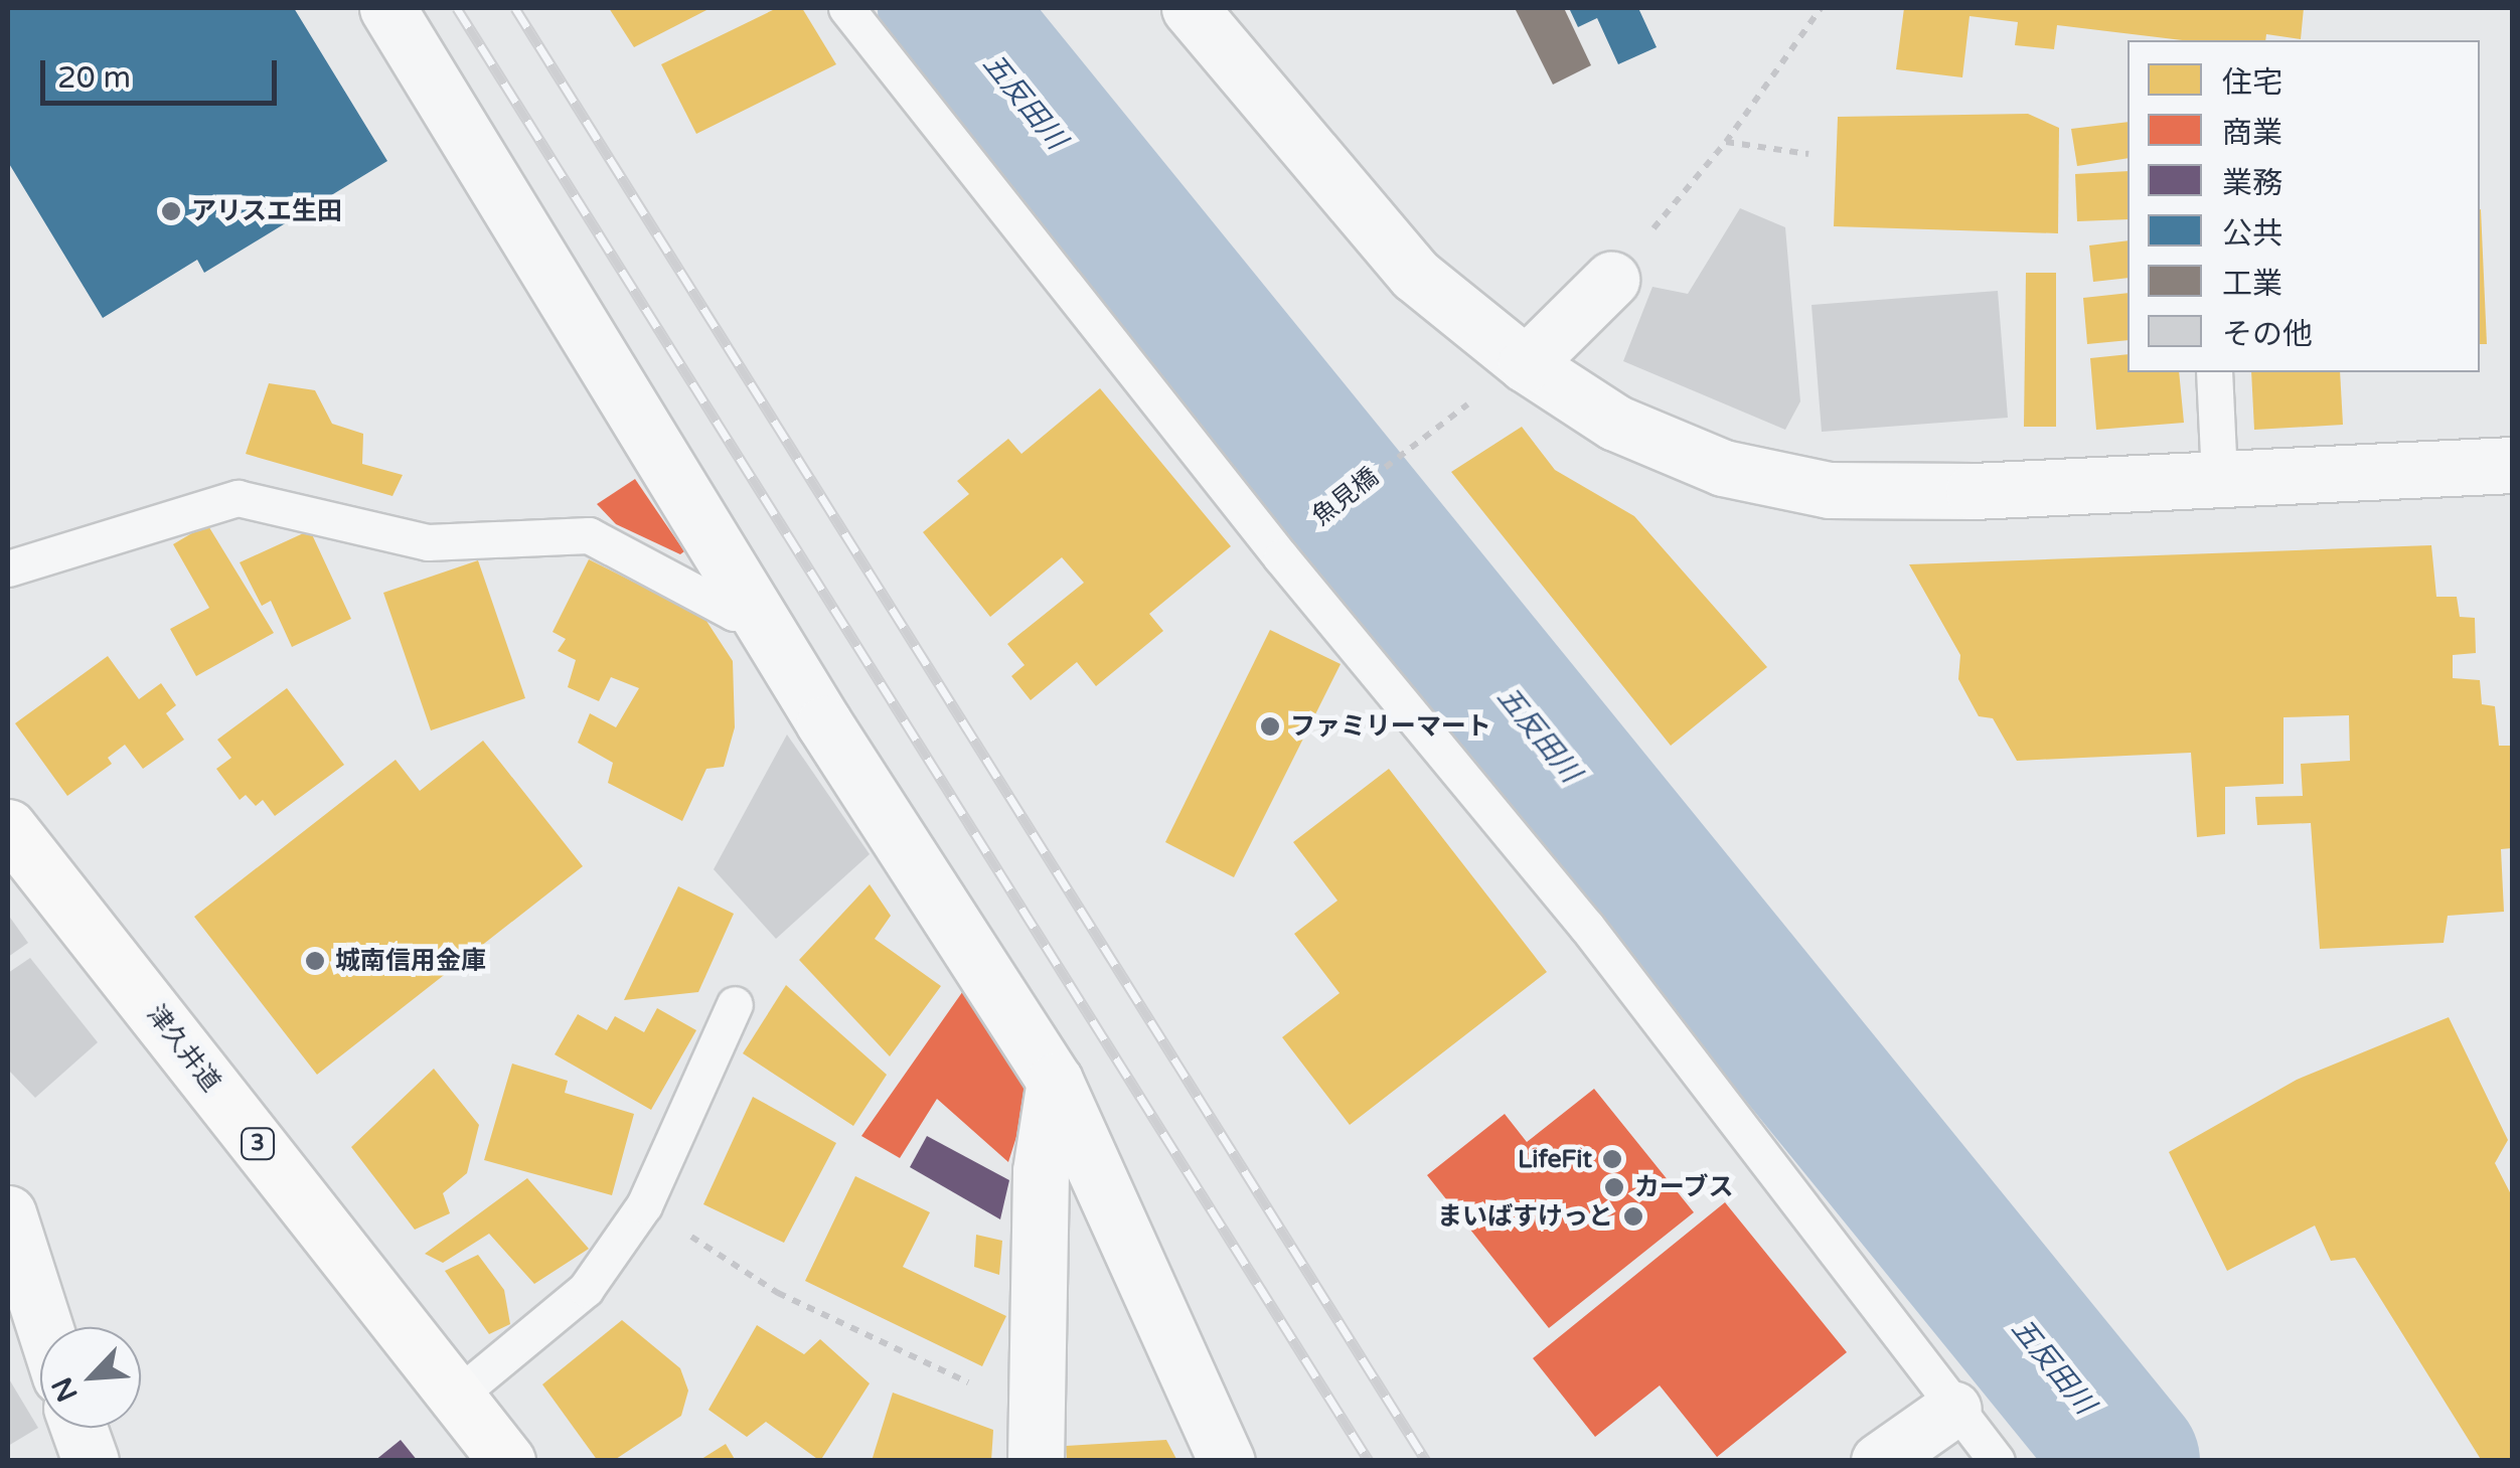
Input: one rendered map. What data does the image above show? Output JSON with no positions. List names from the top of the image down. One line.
{"streets":{"main road":["津久井道","3"],"path":["魚見橋"]},"water":["五反田川"],"places":["アリスエ生田","ファミリーマート","城南信用金庫","LifeFit","カーブス","まいばすけっと"],"legend":["住宅","商業","業務","公共","工業","その他"],"scale_bar":"20 m","north":"bottom left"}
